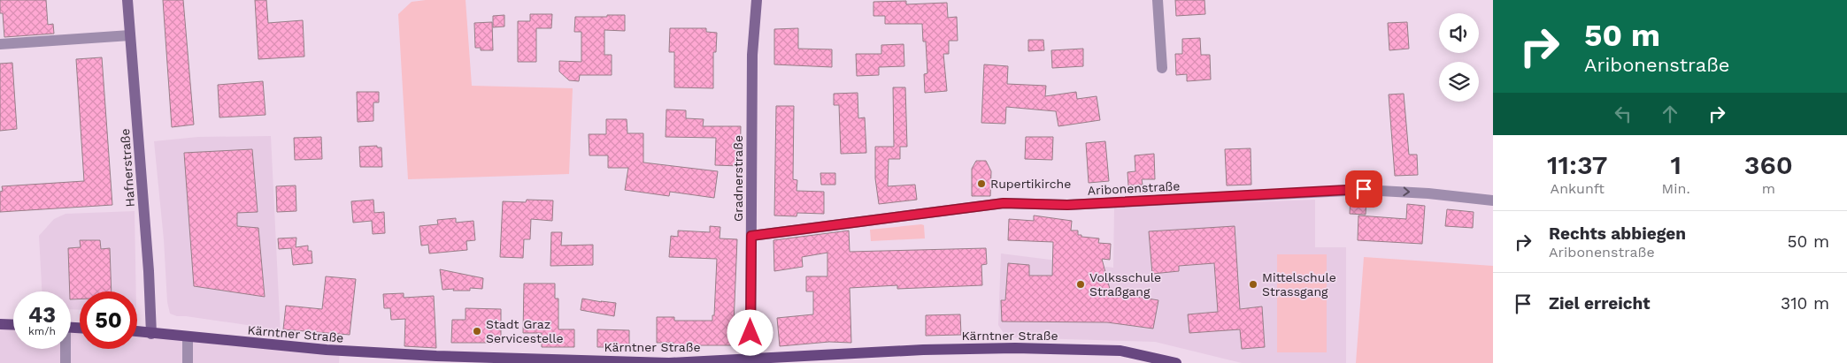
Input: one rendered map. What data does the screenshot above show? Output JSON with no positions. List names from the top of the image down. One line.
{"streets":{"main road":["Hafnerstraße","Gradnerstraße","Kärntner Straße"],"street":["Aribonenstraße"]},"crossings":[["Hafnerstraße","Kärntner Straße"],["Gradnerstraße","Aribonenstraße"],["Gradnerstraße","Kärntner Straße"]],"one_way":["Aribonenstraße"],"places":["Rupertikirche","Volksschule Straßgang","Mittelschule Strassgang","Stadt Graz Servicestelle"],"page":{"turn":["50 m","Aribonenstraße"],"eta":["11:37","Ankunft","1","Min.","360","m"],"list":[{"name":"Rechts abbiegen","note":"Aribonenstraße","value":"50 m"},{"name":"Ziel erreicht","value":"310 m"}],"speed":"43 km/h","limit":"50"}}
